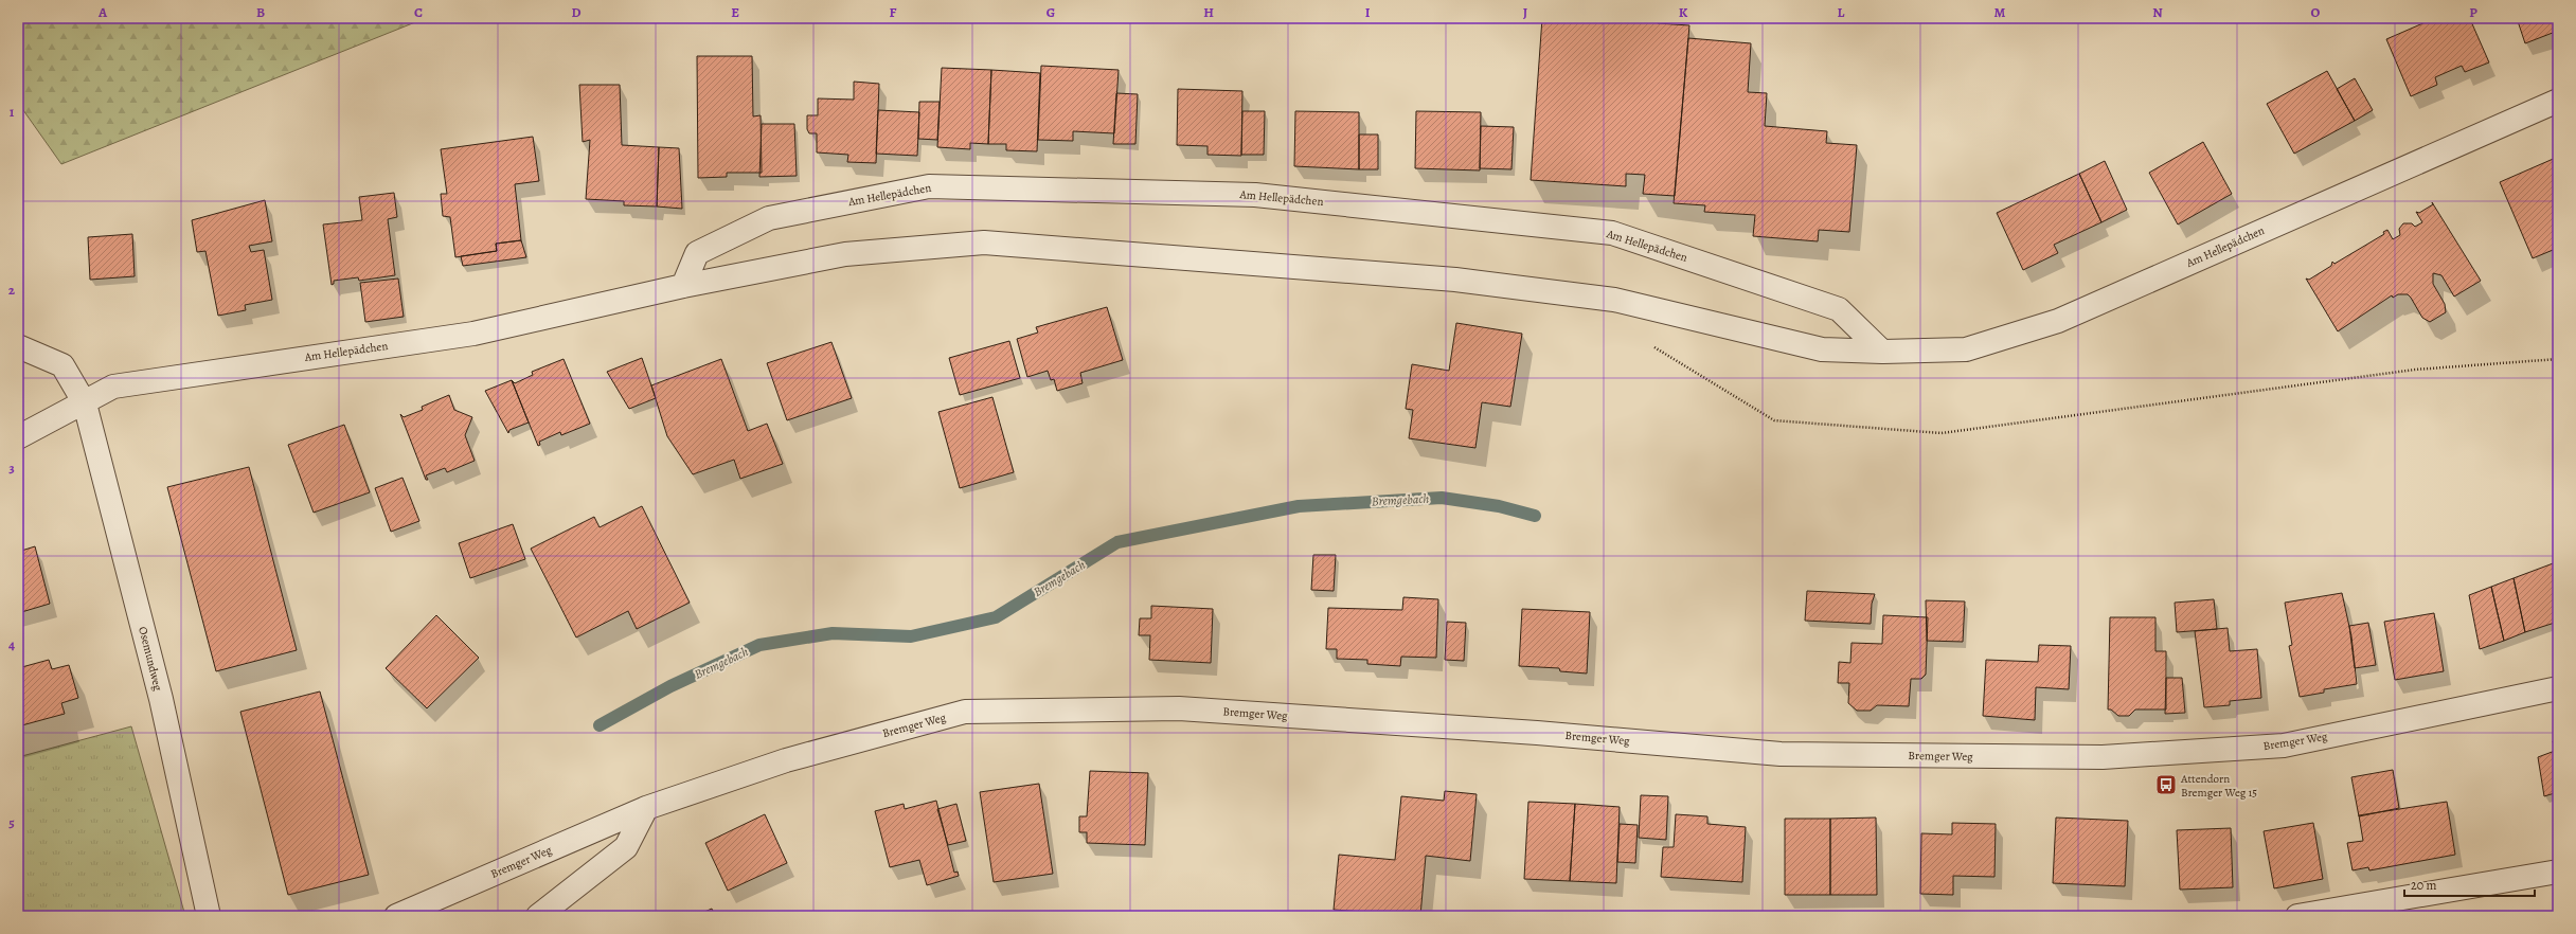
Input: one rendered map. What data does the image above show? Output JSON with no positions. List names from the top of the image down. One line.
{"streets":{"street":["Am Hellepädchen","Osemundweg","Bremger Weg"]},"crossings":[["Am Hellepädchen","Osemundweg"]],"water":["Bremgebach"],"places":{"bus stop":["Attendorn Bremger Weg 15"]},"scale_bar":"20 m","grid":{"columns":["A","B","C","D","E","F","G","H","I","J","K","L","M","N","O","P"],"rows":["1","2","3","4","5"]}}
